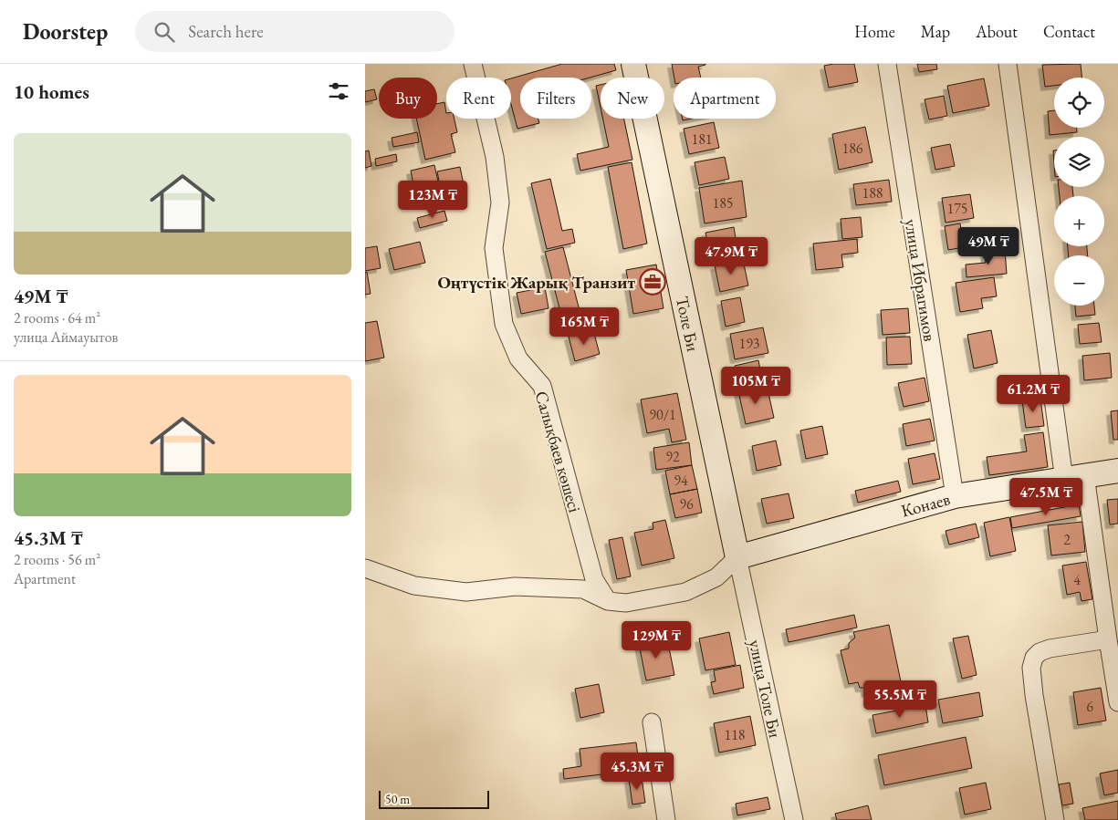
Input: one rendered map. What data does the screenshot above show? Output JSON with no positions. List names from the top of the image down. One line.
{"streets":{"main road":["Толе Би","Конаев"],"street":["улица Ибрагимов","Салықбаев көшесі","улица Толе Би"]},"crossings":[["улица Ибрагимов","Конаев"],["Толе Би","Конаев"],["Толе Би","улица Толе Би"],["Конаев","улица Толе Би"]],"places":{"office":["Оңтүстік Жарық Транзит"]},"house_numbers":["181","186","188","185","175","193","90/1","92","94","96","2","4","6","118"],"scale_bar":"50 m","page":{"header":"Doorstep","search":"Search here","nav":["Home","Map","About","Contact"],"heading":"10 homes","map_buttons":["+","−"],"chip":["Buy","Rent","Filters","New","Apartment"],"list":[{"name":"49M ₸","note":"2 rooms · 64 m² · улица Аймауытов"},{"name":"45.3M ₸","note":"2 rooms · 56 m² · Apartment"}],"price":["123M ₸","49M ₸","47.9M ₸","165M ₸","105M ₸","61.2M ₸","47.5M ₸","129M ₸","55.5M ₸","45.3M ₸"],"scale":"50 m"}}
